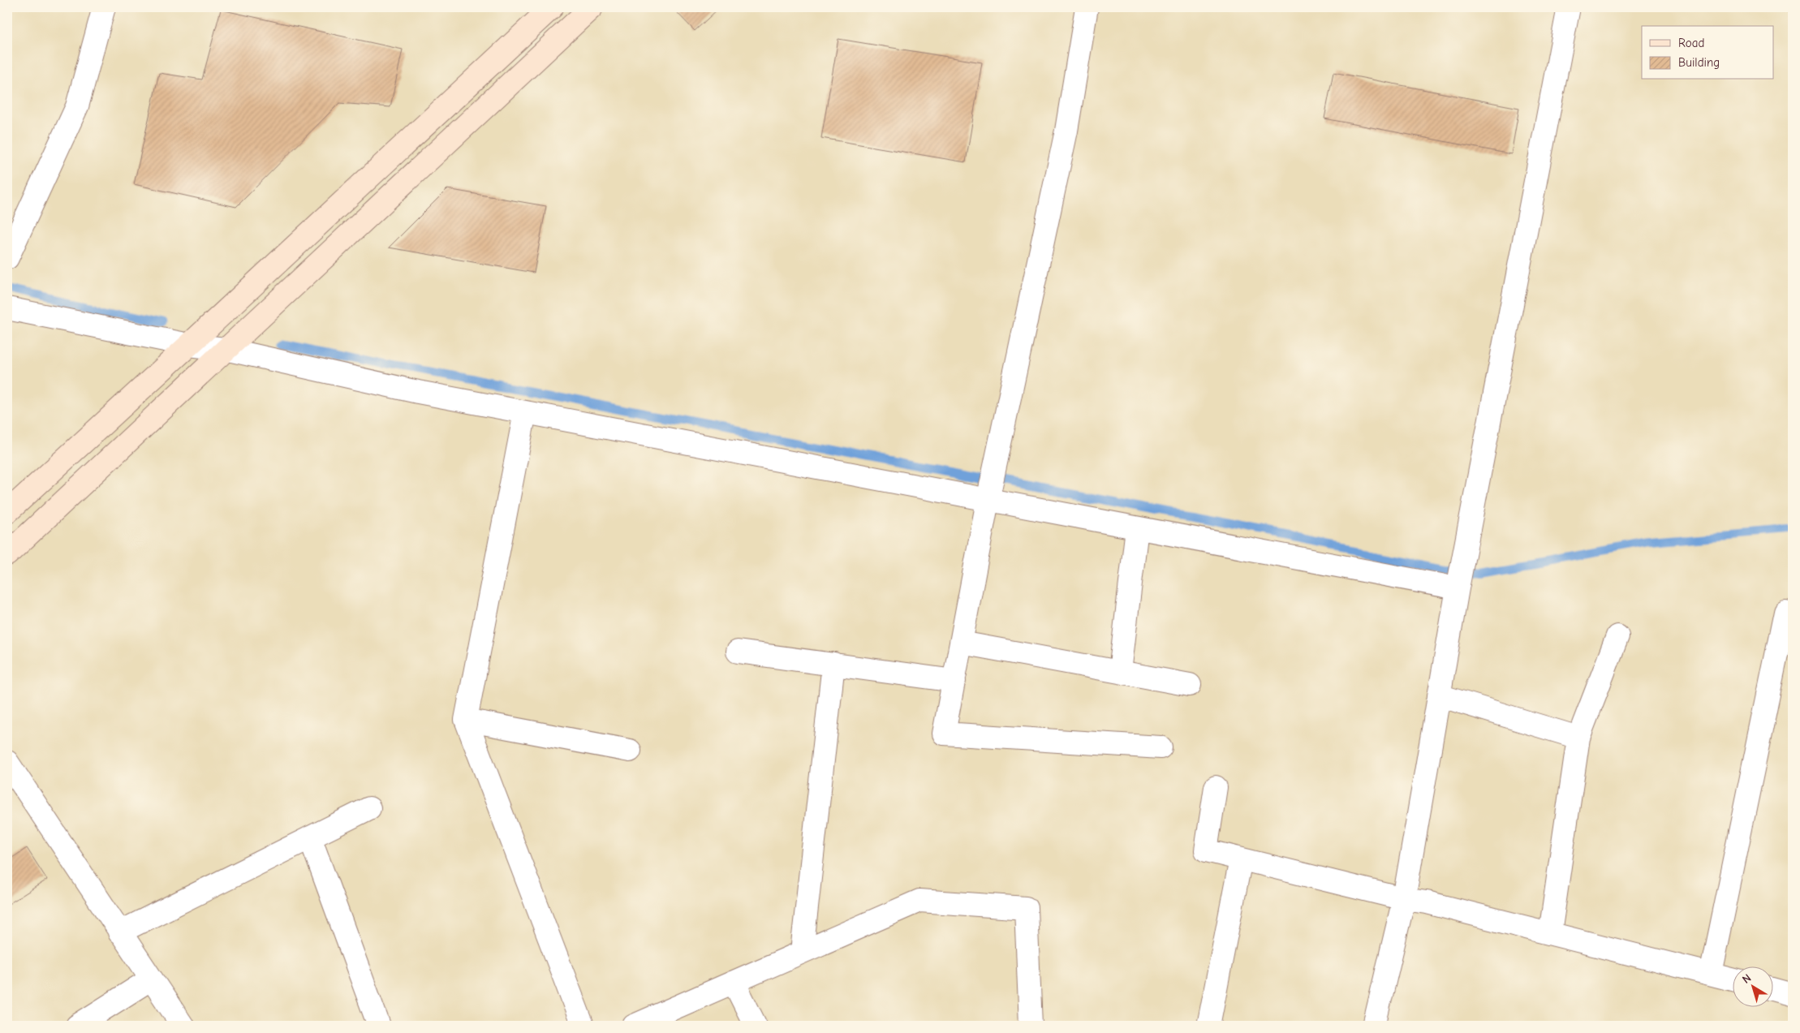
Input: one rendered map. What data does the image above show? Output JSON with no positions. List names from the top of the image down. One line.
{"legend":["Road","Building"],"north":"top left"}
